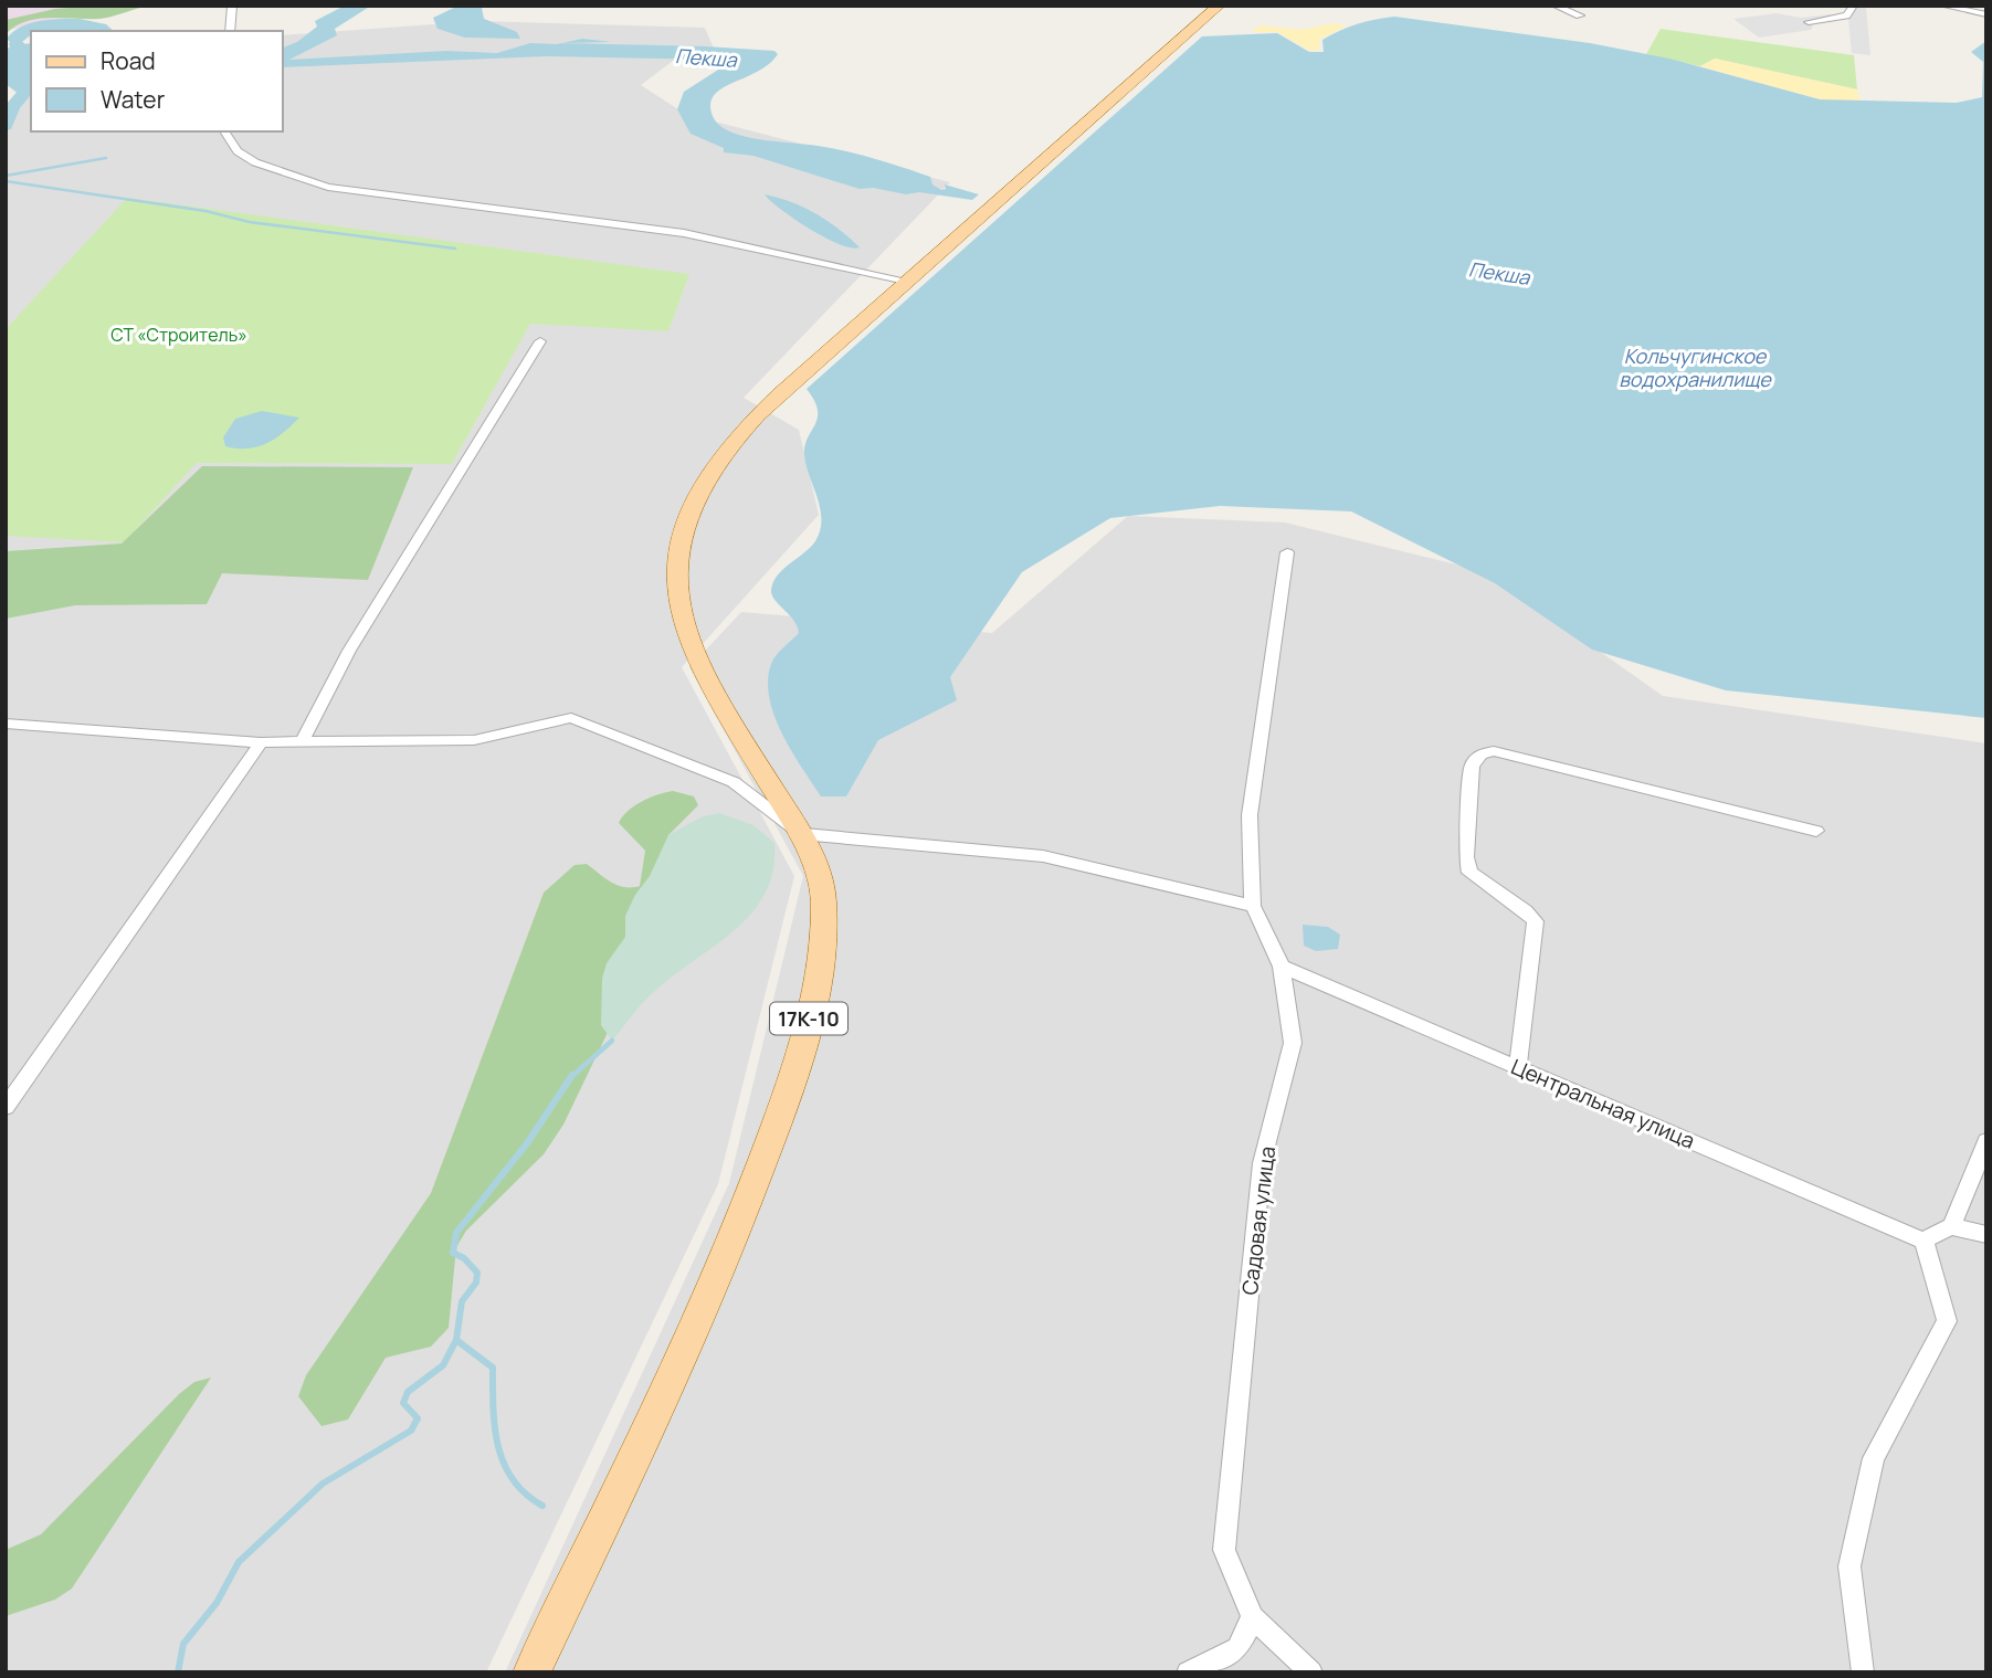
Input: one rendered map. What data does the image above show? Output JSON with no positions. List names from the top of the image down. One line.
{"streets":{"main road":["17К-10"],"street":["Центральная улица","Садовая улица"]},"crossings":[["Центральная улица","Садовая улица"]],"water":["Пекша","Кольчугинское водохранилище"],"parks":["СТ «Строитель»"],"legend":["Road","Water"]}
